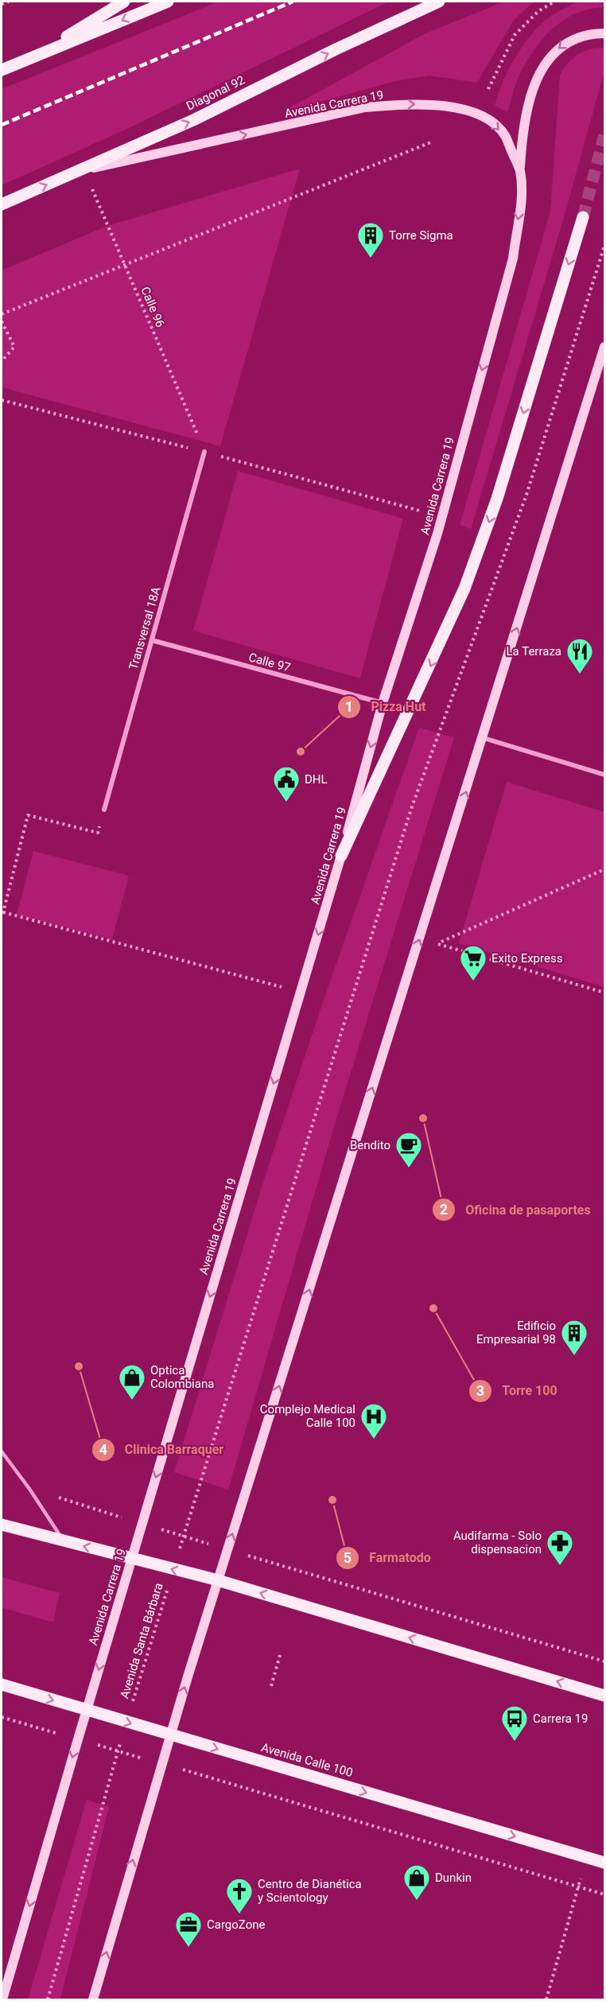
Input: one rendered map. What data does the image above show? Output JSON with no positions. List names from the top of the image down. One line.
{"streets":{"main road":["Diagonal 92","Avenida Carrera 19","Avenida Calle 100"],"street":["Transversal 18A","Calle 97"],"path":["Calle 96","Avenida Santa Bárbara"]},"crossings":[["Diagonal 92","Avenida Carrera 19"],["Diagonal 92","Calle 96"],["Avenida Carrera 19","Calle 96"],["Avenida Carrera 19","Calle 97"],["Avenida Carrera 19","Avenida Calle 100"],["Calle 96","Transversal 18A"],["Transversal 18A","Calle 97"],["Avenida Santa Bárbara","Avenida Calle 100"]],"one_way":["Diagonal 92","Avenida Calle 100"],"places":{"building":["Torre Sigma","Edificio Empresarial 98"],"restaurant":["La Terraza"],"other":["Pizza Hut","Oficina de pasaportes","Torre 100","Clinica Barraquer","Farmatodo"],"public building":["DHL"],"supermarket":["Exito Express"],"cafe":["Bendito"],"shop":["Optica Colombiana","Dunkin"],"hospital":["Complejo Medical Calle 100"],"pharmacy":["Audifarma - Solo dispensacion"],"bus stop":["Carrera 19"],"church":["Centro de Dianética y Scientology"],"office":["CargoZone"]}}
